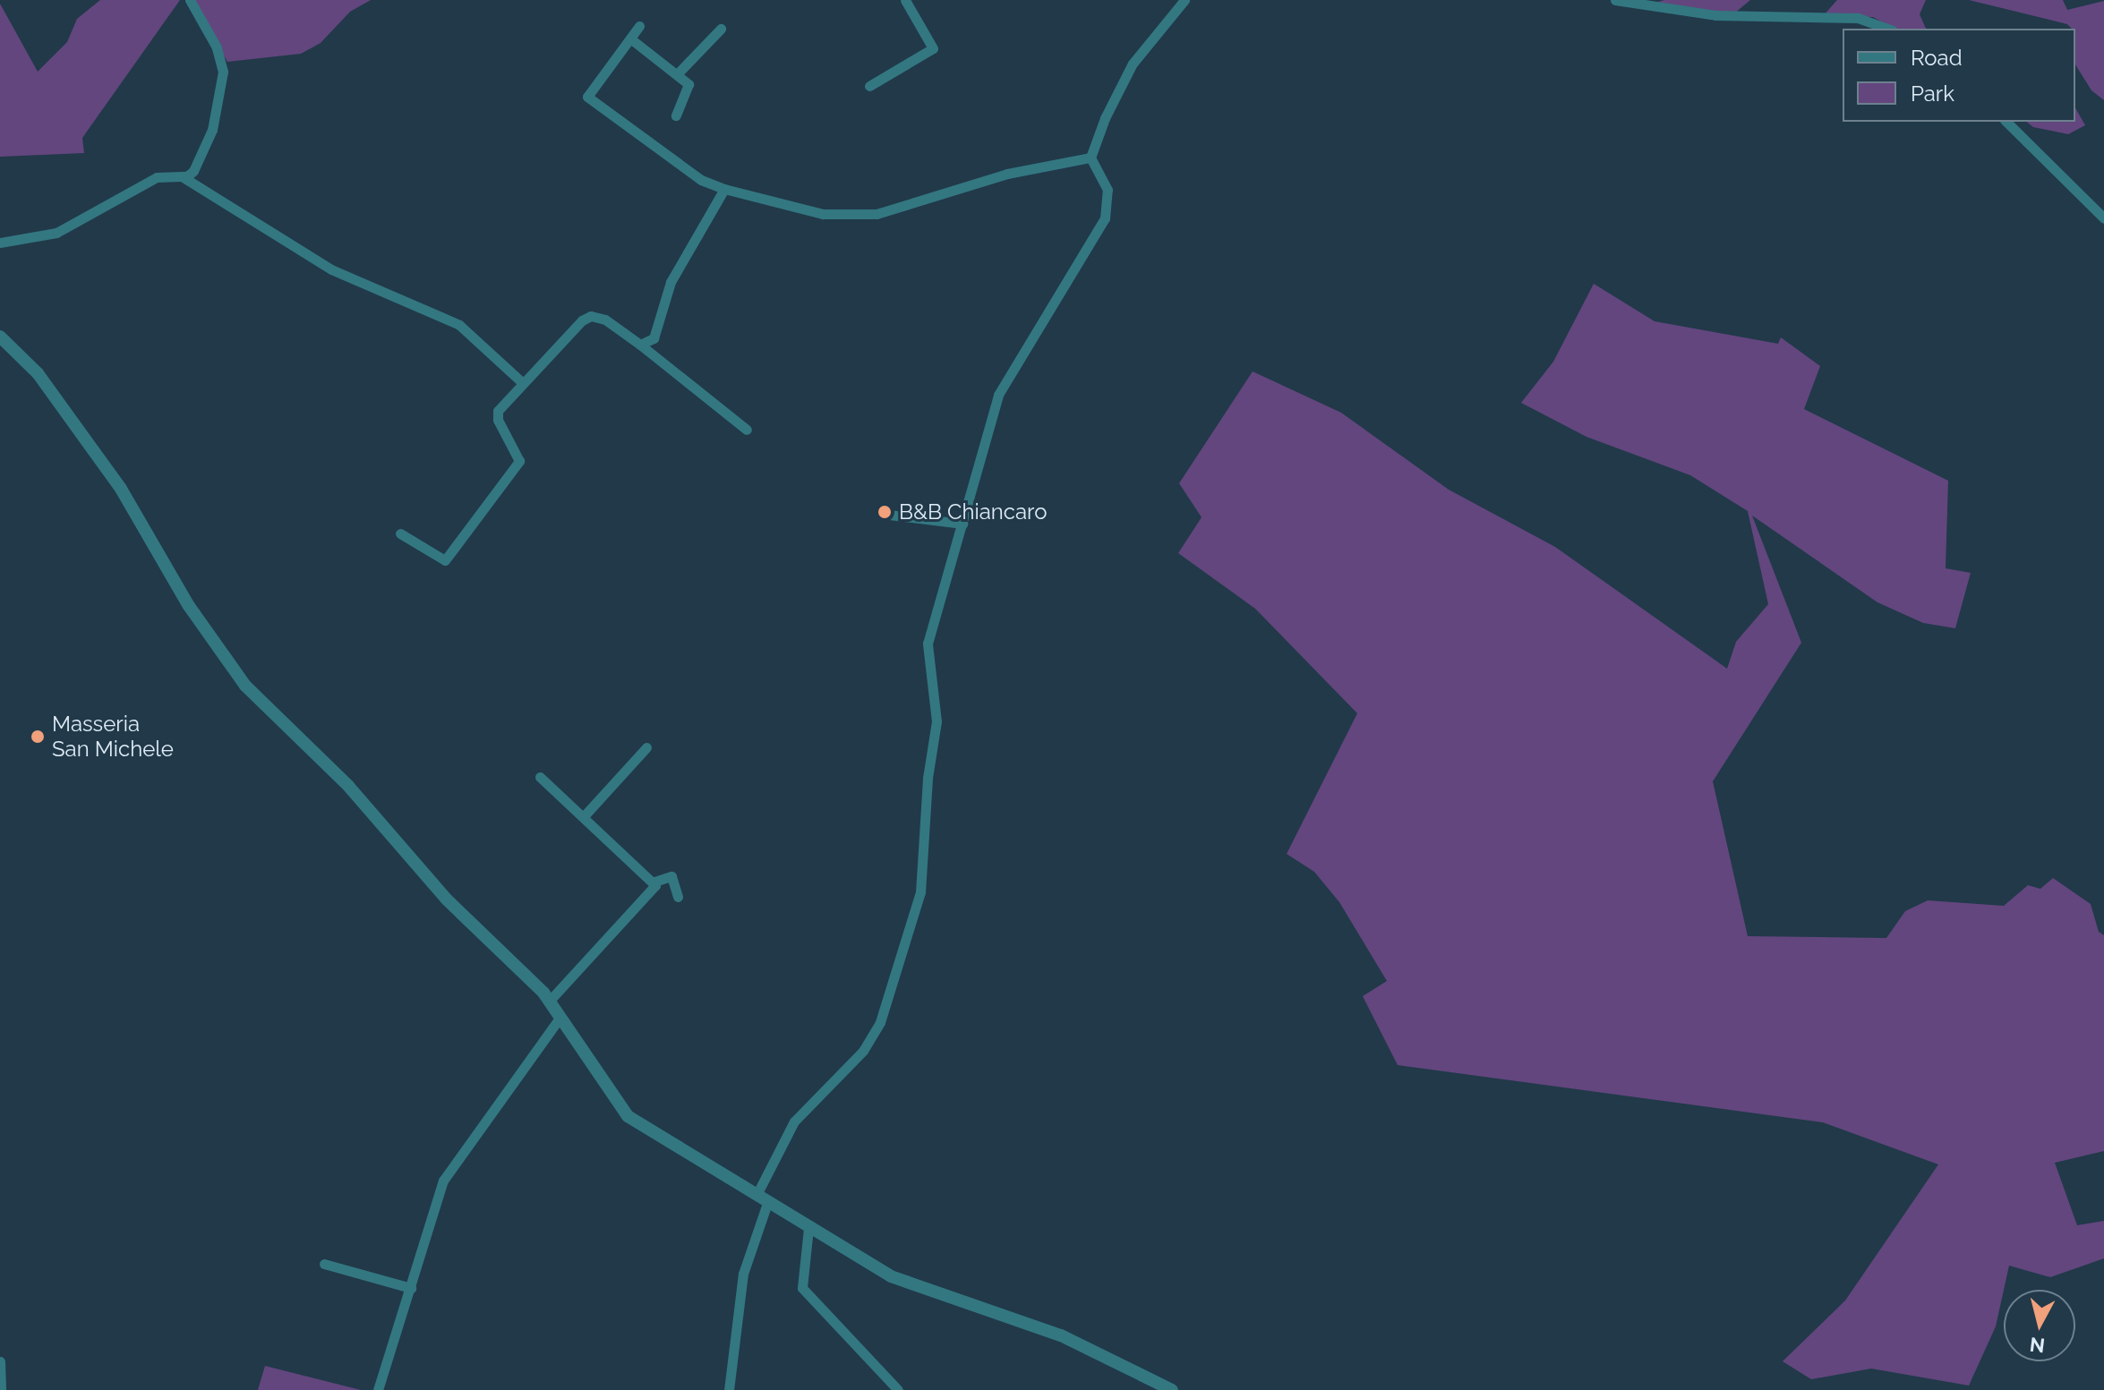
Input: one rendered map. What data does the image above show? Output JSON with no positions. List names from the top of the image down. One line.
{"places":["B&B Chiancaro","Masseria San Michele"],"legend":["Road","Park"],"north":"bottom"}
